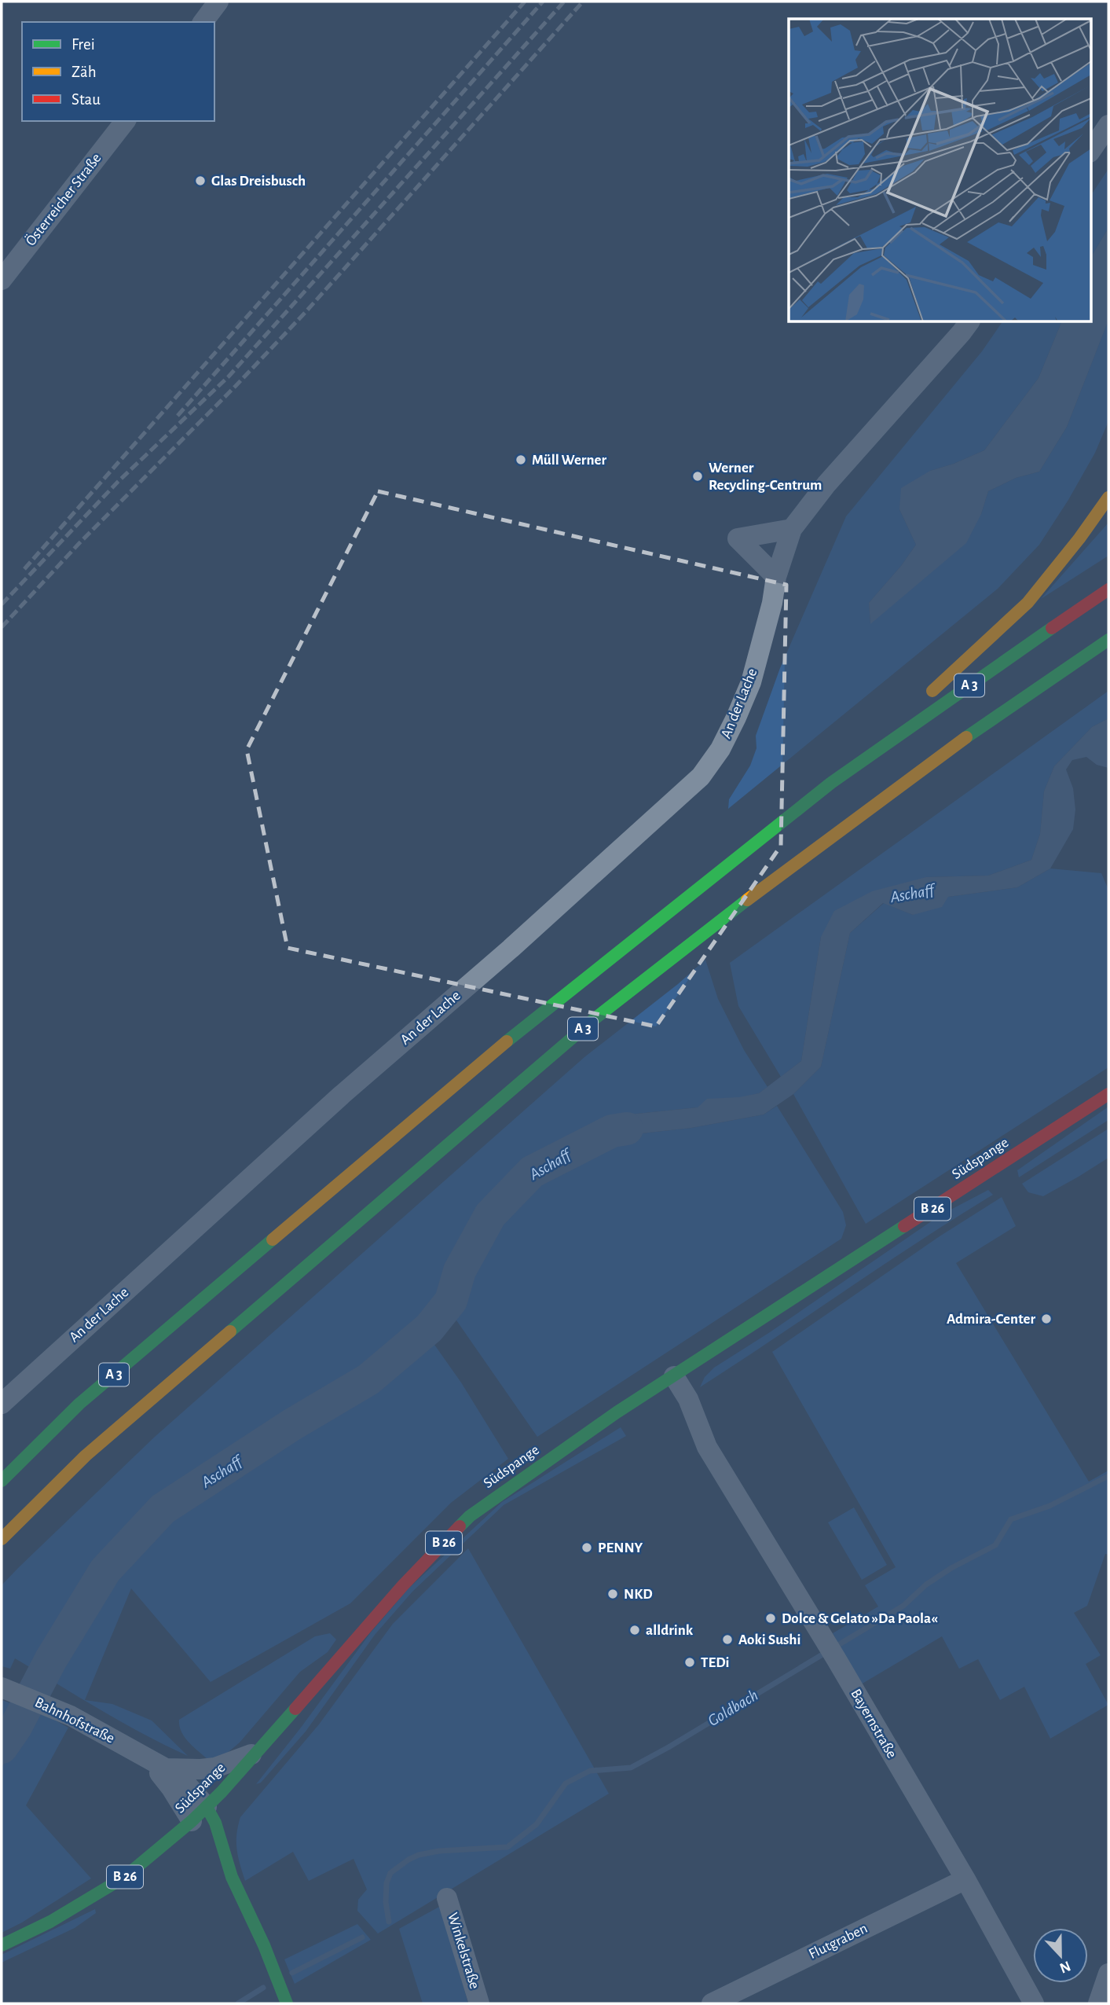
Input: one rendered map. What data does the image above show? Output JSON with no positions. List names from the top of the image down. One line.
{"streets":{"main road":["A 3","Südspange","B 26","Bahnhofstraße"],"street":["Österreicher Straße","An der Lache","Bayernstraße","Flutgraben","Winkelstraße"]},"crossings":[["Südspange","Bahnhofstraße"],["Südspange","Bayernstraße"],["Bayernstraße","Flutgraben"]],"water":["Aschaff","Goldbach"],"places":["Glas Dreisbusch","Müll Werner","Werner Recycling-Centrum","Admira-Center","PENNY","NKD","Dolce & Gelato »Da Paola«","alldrink","Aoki Sushi","TEDi"],"legend":["Frei","Zäh","Stau"],"north":"bottom"}
